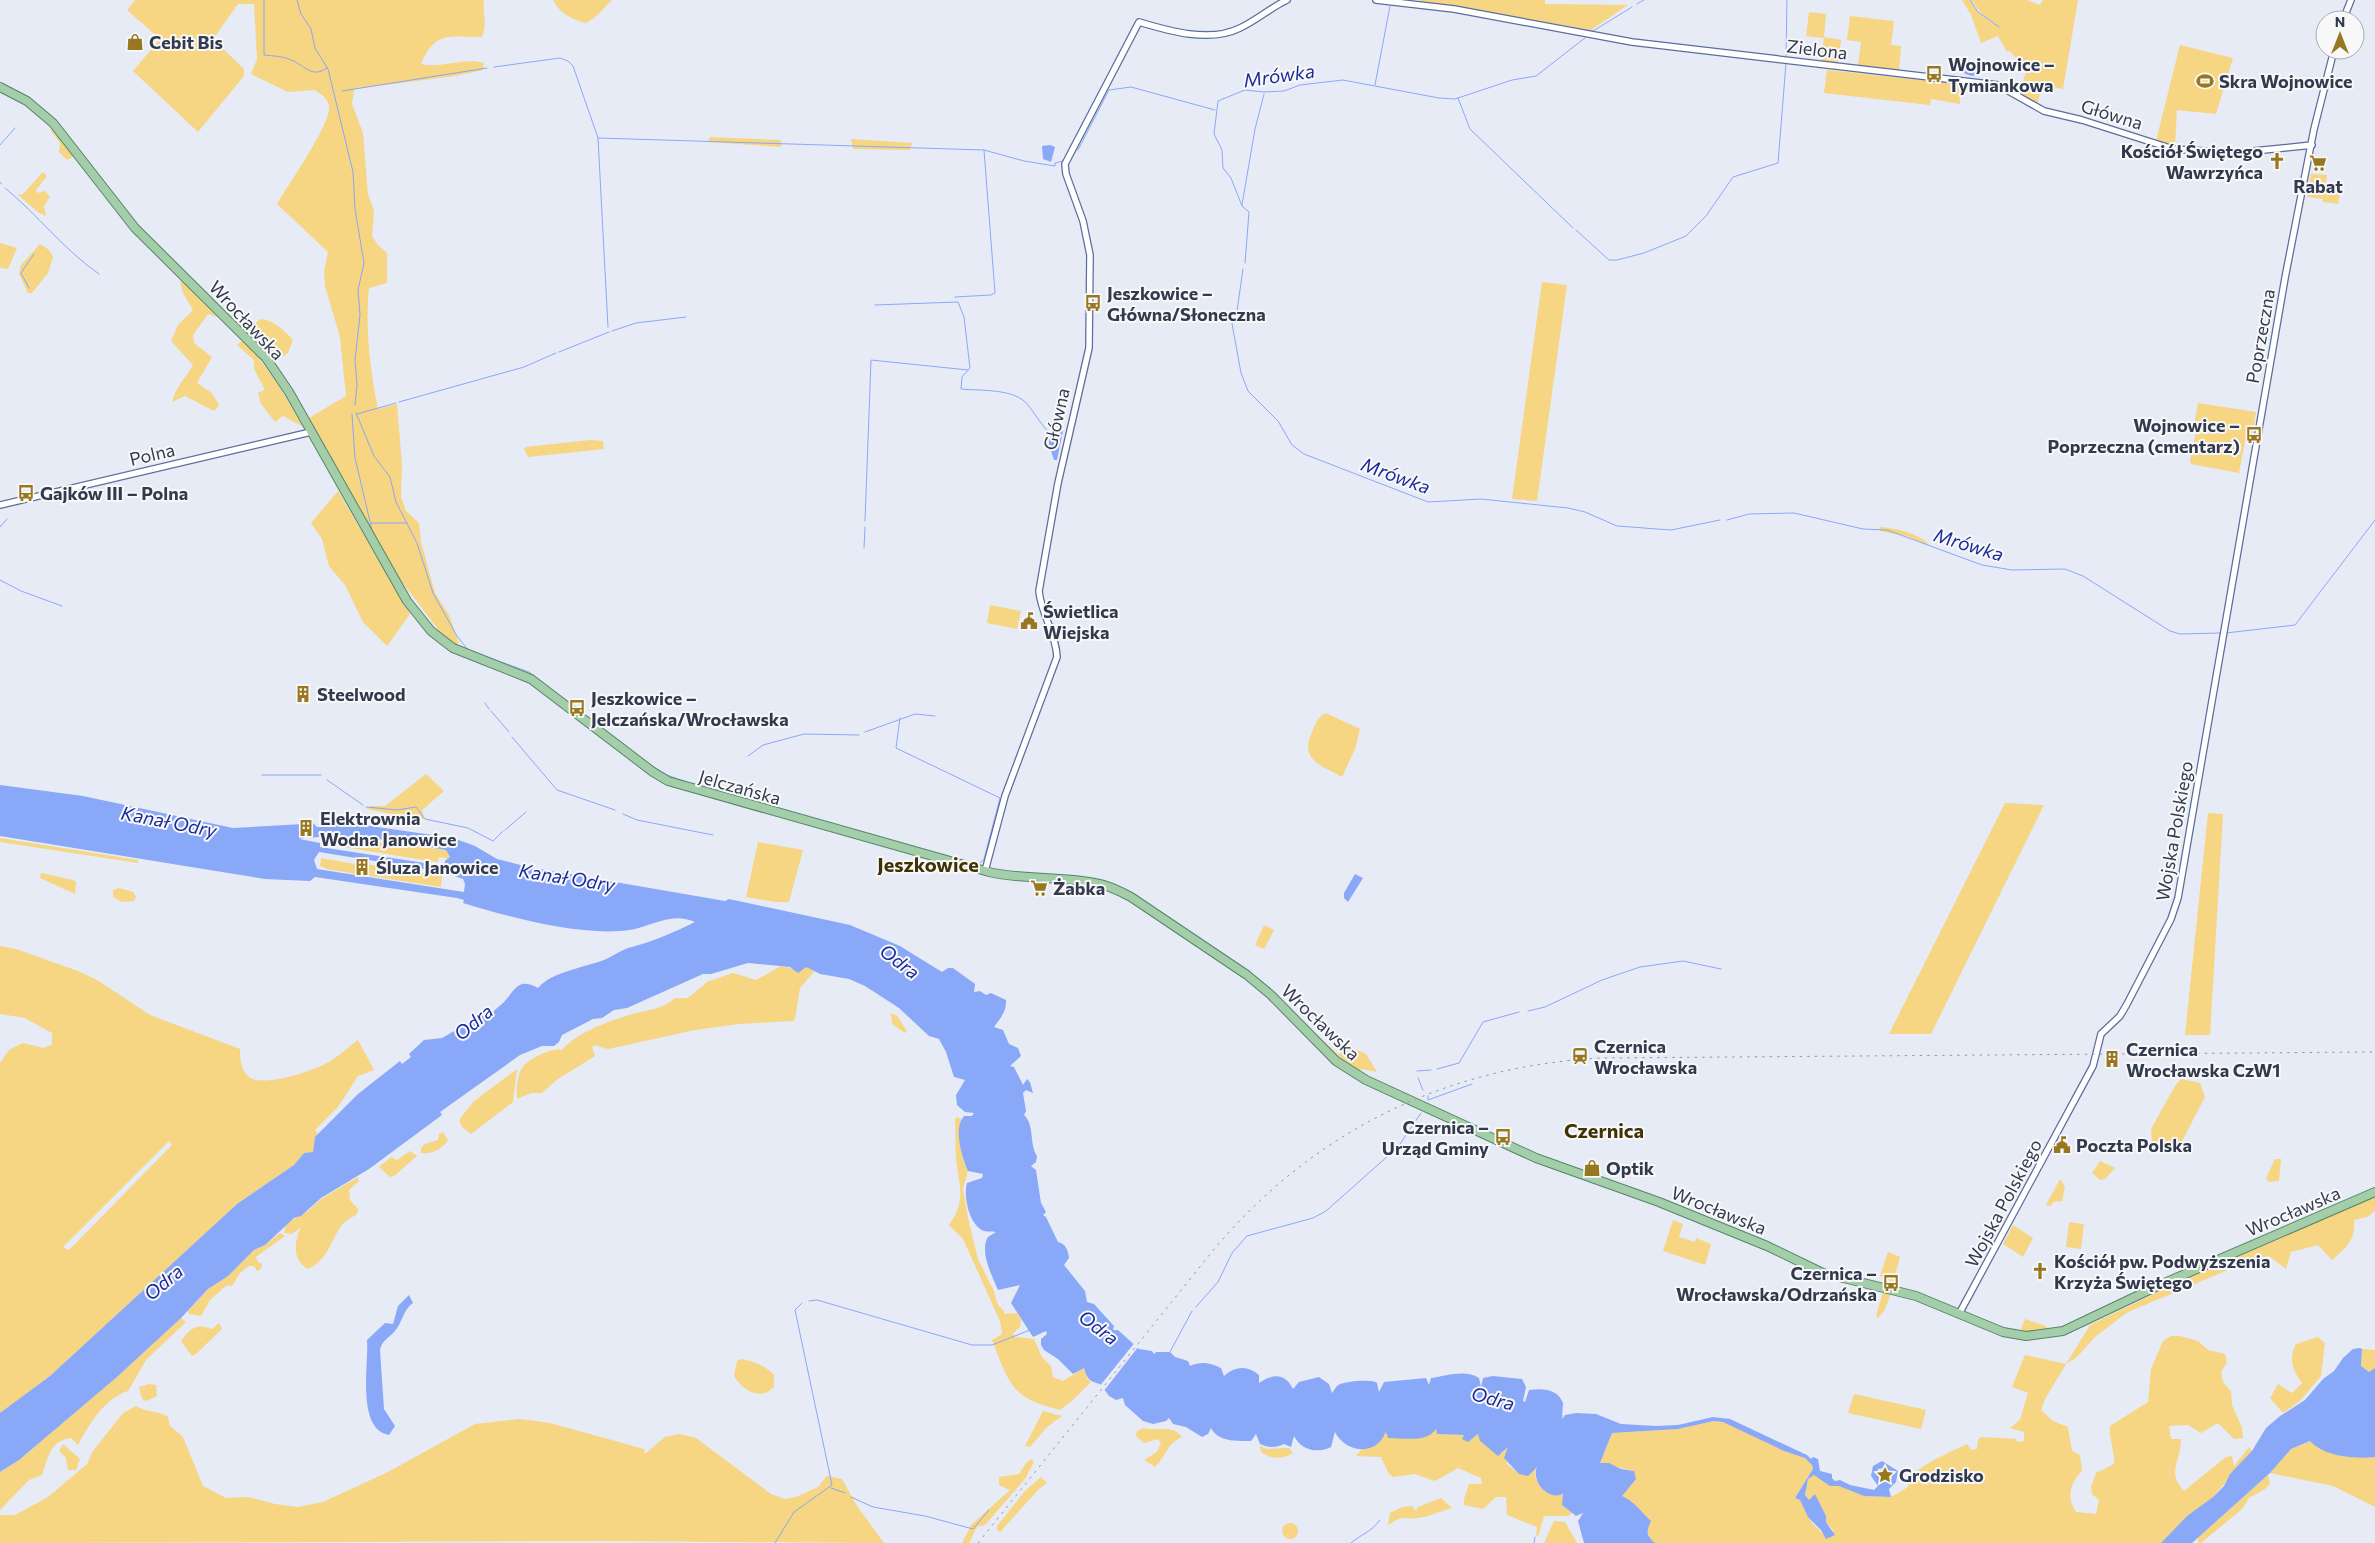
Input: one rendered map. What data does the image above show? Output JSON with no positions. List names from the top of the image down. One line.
{"streets":{"main road":["Wrocławska","Jelczańska"],"street":["Zielona","Główna","Poprzeczna","Polna","Wojska Polskiego"]},"crossings":[["Zielona","Główna"],["Główna","Poprzeczna"],["Główna","Jelczańska"],["Wrocławska","Polna"],["Wrocławska","Jelczańska"],["Wrocławska","Wojska Polskiego"],["Poprzeczna","Wojska Polskiego"]],"districts":["Jeszkowice","Czernica"],"water":["Mrówka","Kanał Odry","Odra"],"places":{"shop":["Cebit Bis","Optik"],"bus stop":["Wojnowice – Tymiankowa","Jeszkowice – Główna/Słoneczna","Wojnowice – Poprzeczna (cmentarz)","Gajków III – Polna","Jeszkowice – Jelczańska/Wrocławska","Czernica – Urząd Gminy","Czernica – Wrocławska/Odrzańska"],"sports":["Skra Wojnowice"],"church":["Kościół Świętego Wawrzyńca","Kościół pw. Podwyższenia Krzyża Świętego"],"supermarket":["Rabat","Żabka"],"public building":["Świetlica Wiejska","Poczta Polska"],"building":["Steelwood","Elektrownia Wodna Janowice","Śluza Janowice","Czernica Wrocławska CzW1"],"station":["Czernica Wrocławska"],"place":["Grodzisko"]},"north":"top"}
